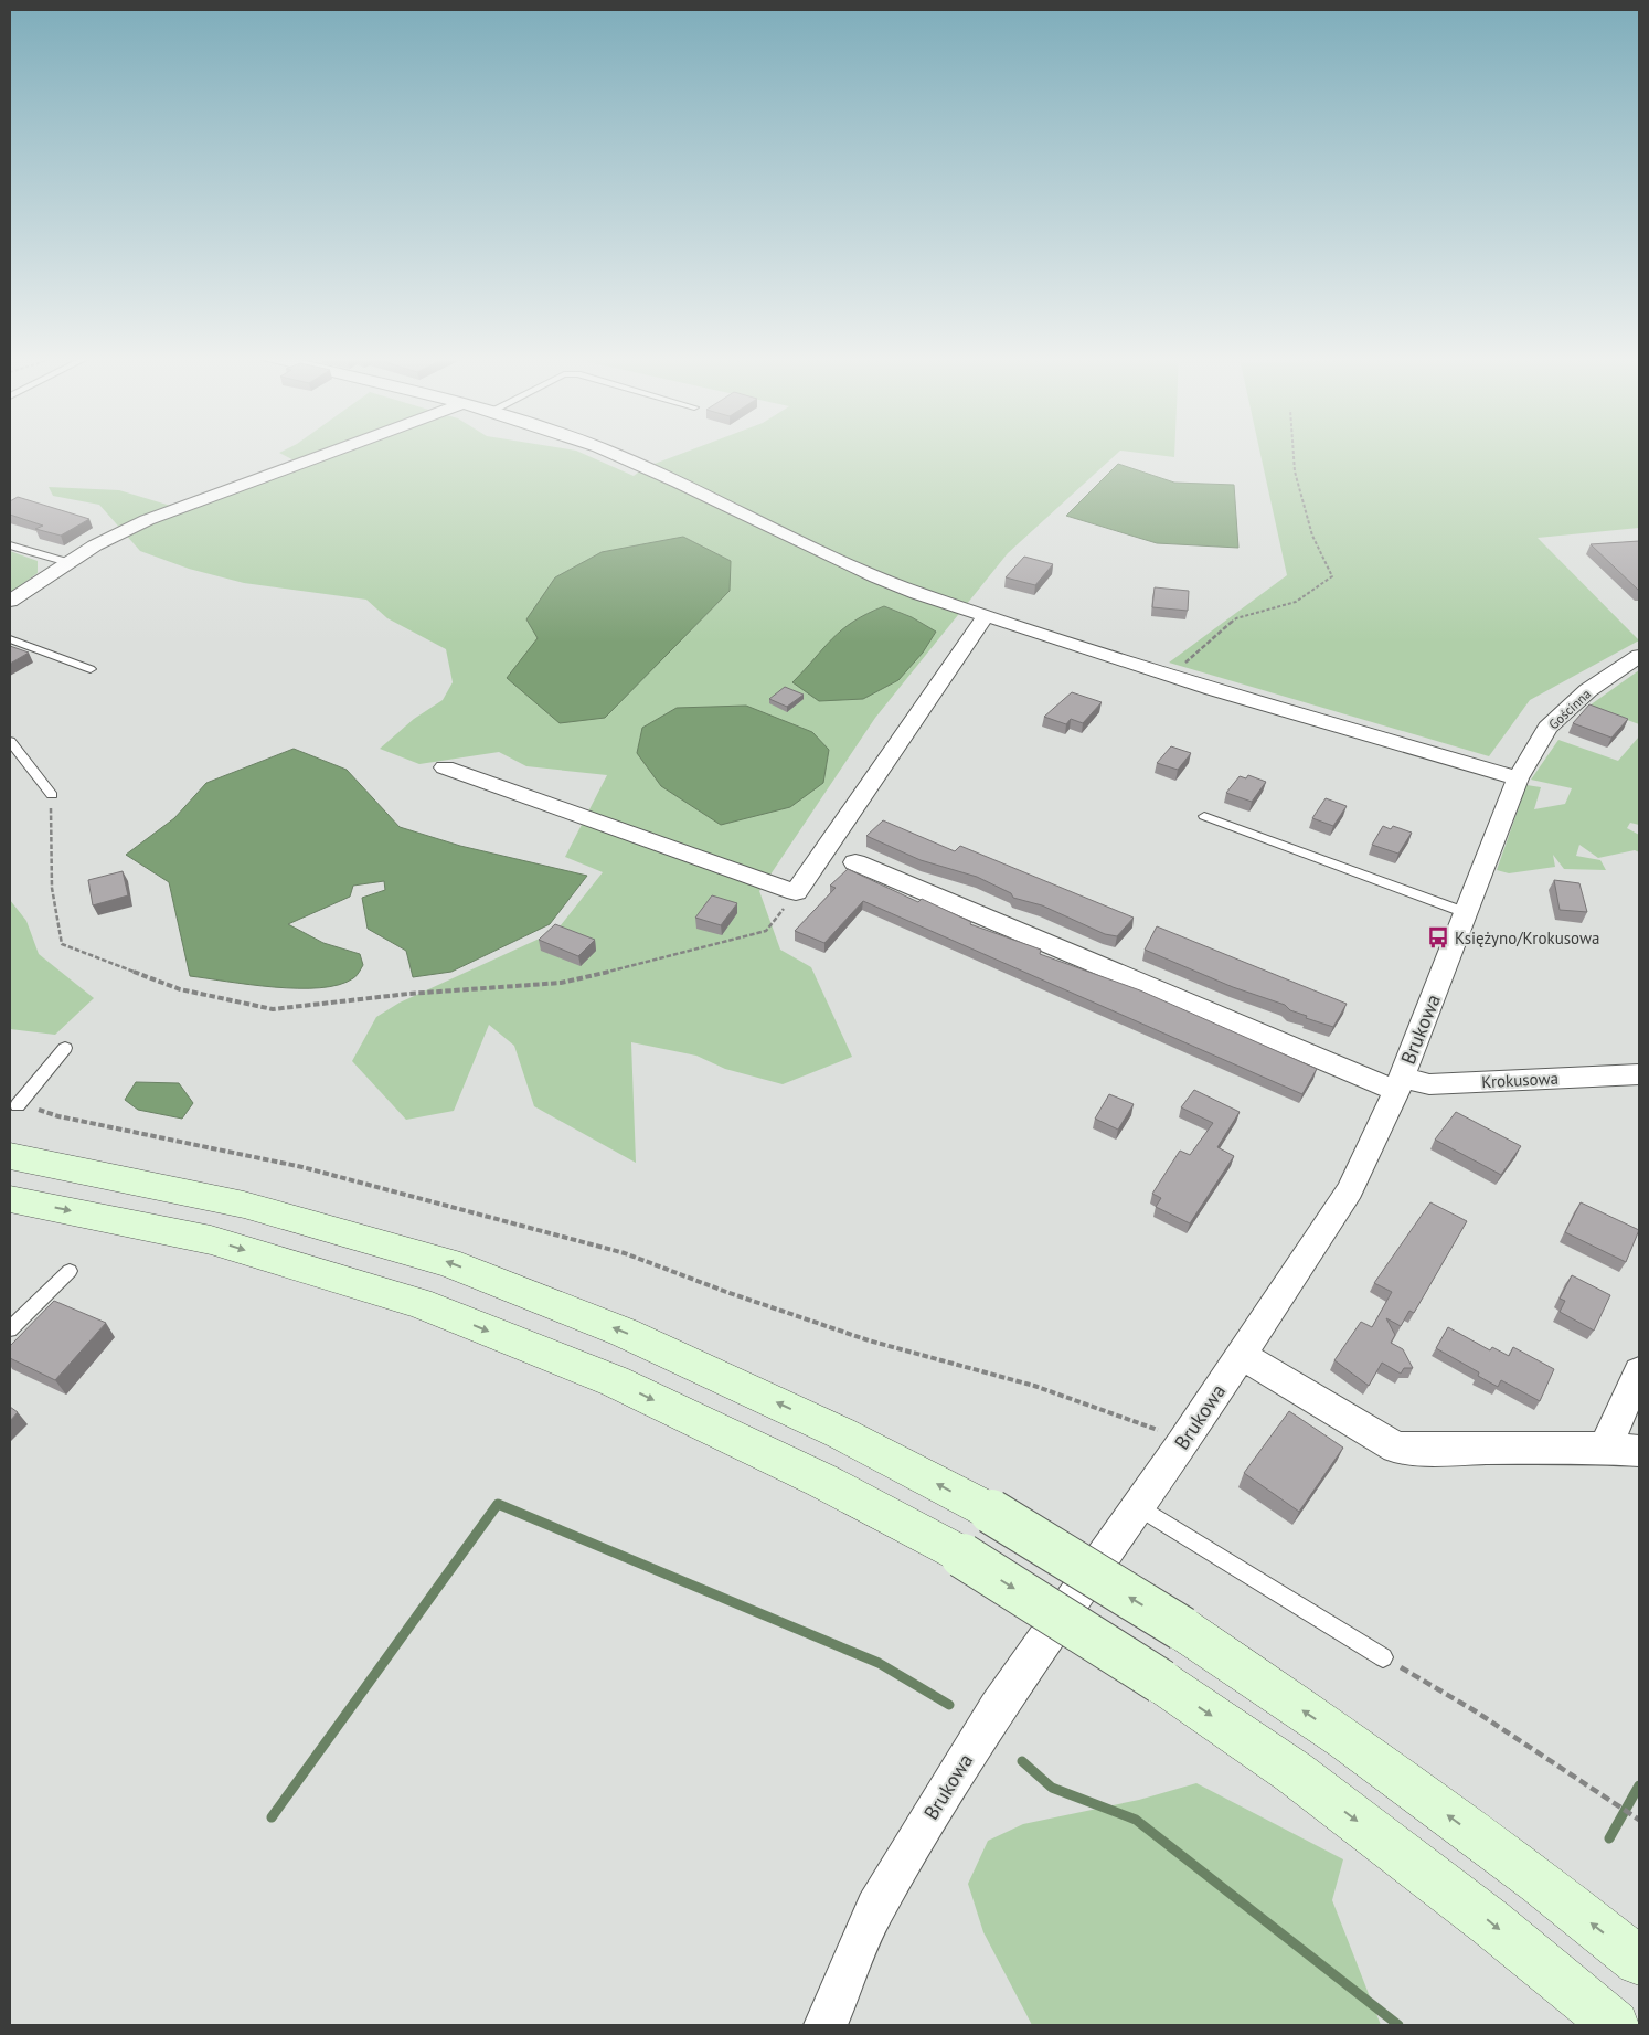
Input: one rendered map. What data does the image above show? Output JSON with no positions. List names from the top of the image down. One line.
{"streets":{"street":["Gościnna","Brukowa","Krokusowa"]},"crossings":[["Gościnna","Brukowa"],["Brukowa","Krokusowa"]],"places":{"bus stop":["Księżyno/Krokusowa"]}}
